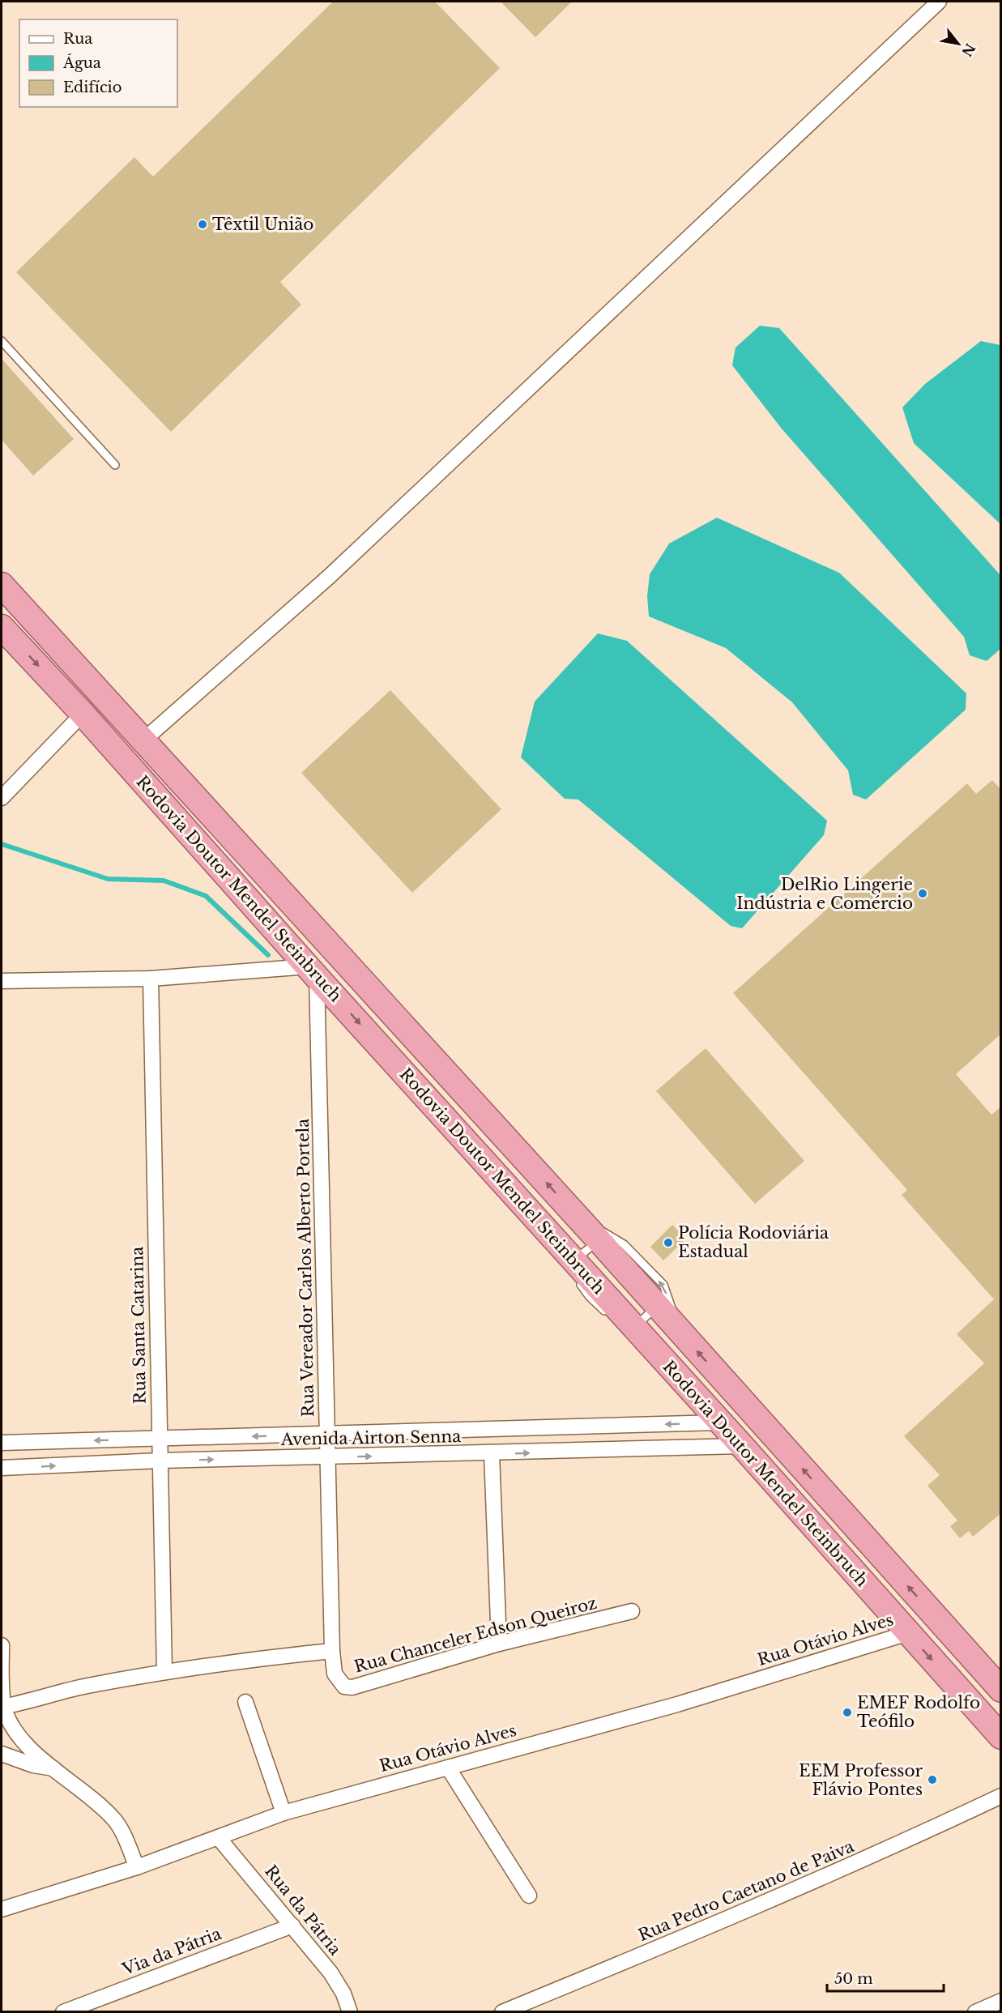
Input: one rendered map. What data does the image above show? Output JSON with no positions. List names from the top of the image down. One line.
{"streets":{"highway":["Rodovia Doutor Mendel Steinbruch"],"street":["Rua Vereador Carlos Alberto Portela","Rua Santa Catarina","Avenida Airton Senna","Rua Chanceler Edson Queiroz","Rua Otávio Alves","Rua Pedro Caetano de Paiva","Rua da Pátria","Via da Pátria"]},"crossings":[["Rodovia Doutor Mendel Steinbruch","Rua Vereador Carlos Alberto Portela"],["Rodovia Doutor Mendel Steinbruch","Avenida Airton Senna"],["Rodovia Doutor Mendel Steinbruch","Rua Otávio Alves"],["Rua Vereador Carlos Alberto Portela","Avenida Airton Senna"],["Rua Vereador Carlos Alberto Portela","Rua Chanceler Edson Queiroz"],["Rua Santa Catarina","Avenida Airton Senna"],["Rua Otávio Alves","Rua da Pátria"],["Rua da Pátria","Via da Pátria"]],"places":["Têxtil União","DelRio Lingerie Indústria e Comércio","Polícia Rodoviária Estadual","EMEF Rodolfo Teófilo","EEM Professor Flávio Pontes"],"legend":["Rua","Água","Edifício"],"scale_bar":"50 m","north":"bottom right"}
